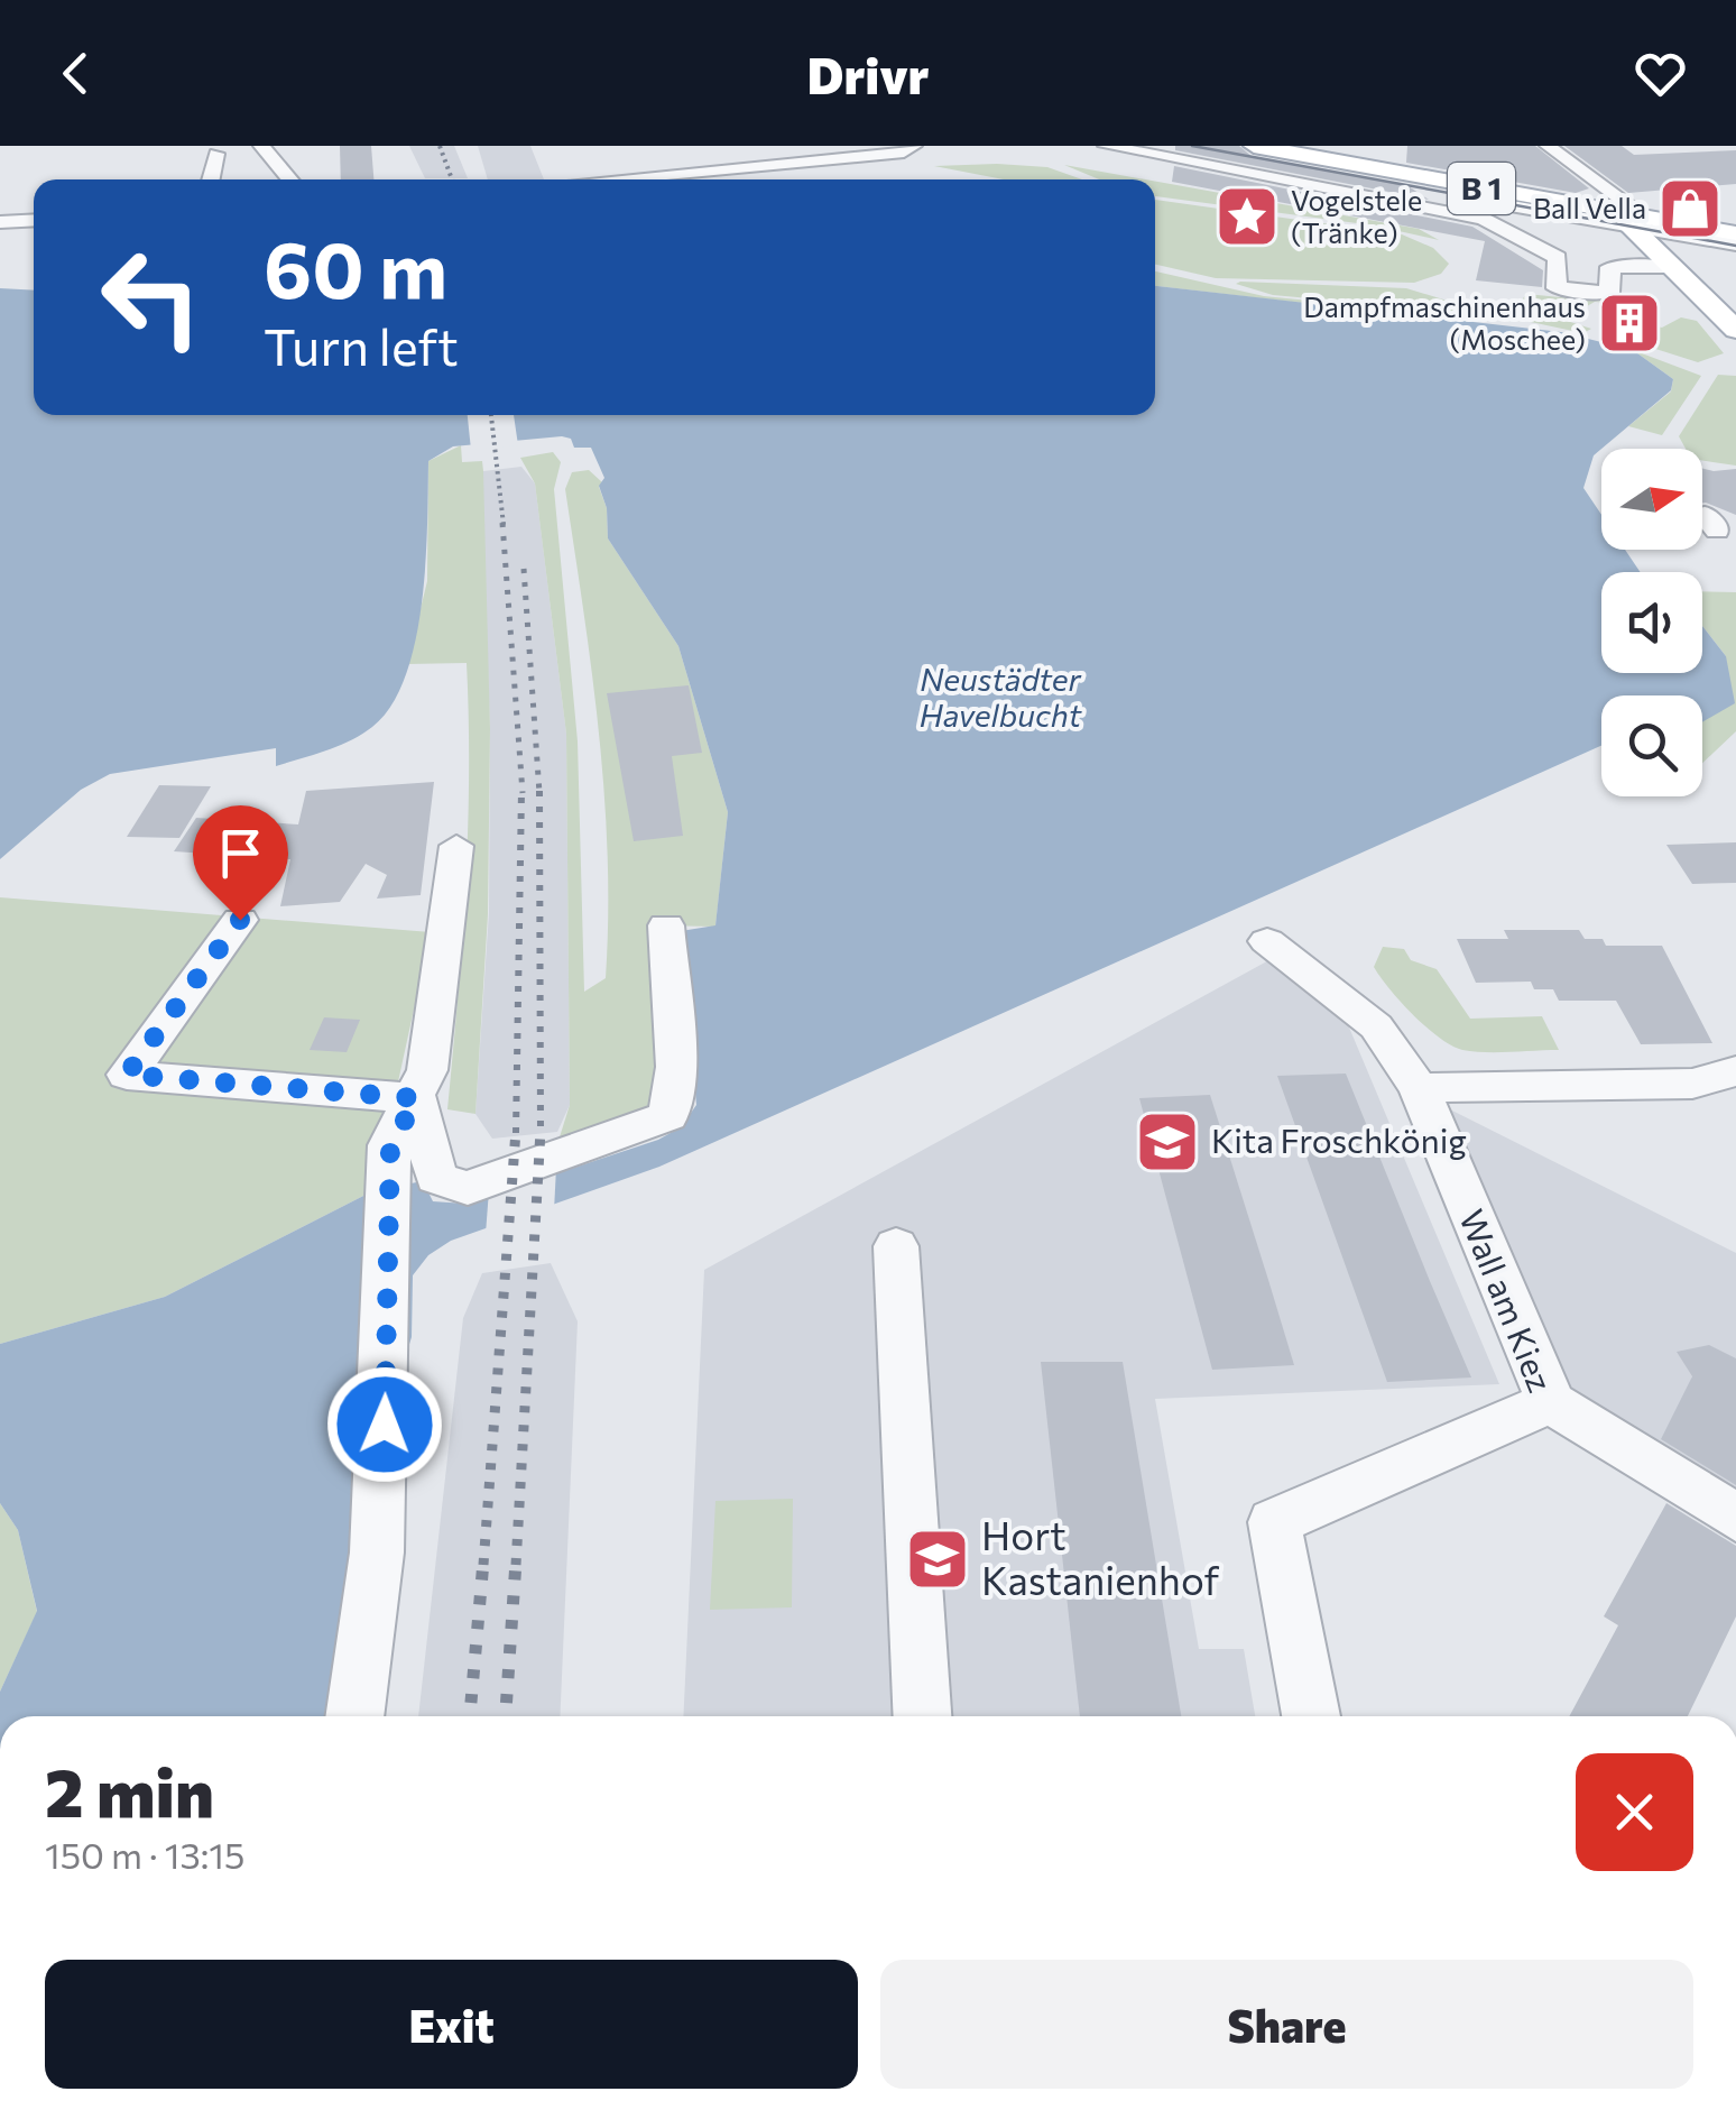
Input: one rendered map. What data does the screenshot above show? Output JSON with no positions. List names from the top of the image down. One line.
{"streets":{"main road":["B 1"],"street":["Wall am Kiez"]},"water":["Neustädter Havelbucht"],"places":{"shop":["Ball Vella"],"place":["Vogelstele (Tränke)"],"building":["Dampfmaschinenhaus (Moschee)"],"school or university":["Kita Froschkönig","Hort Kastanienhof"]},"north":"right","page":{"header":"Drivr","turn":["60 m","Turn left"],"heading":["2 min","150 m · 13:15"],"buttons":["Exit","Share"]}}
